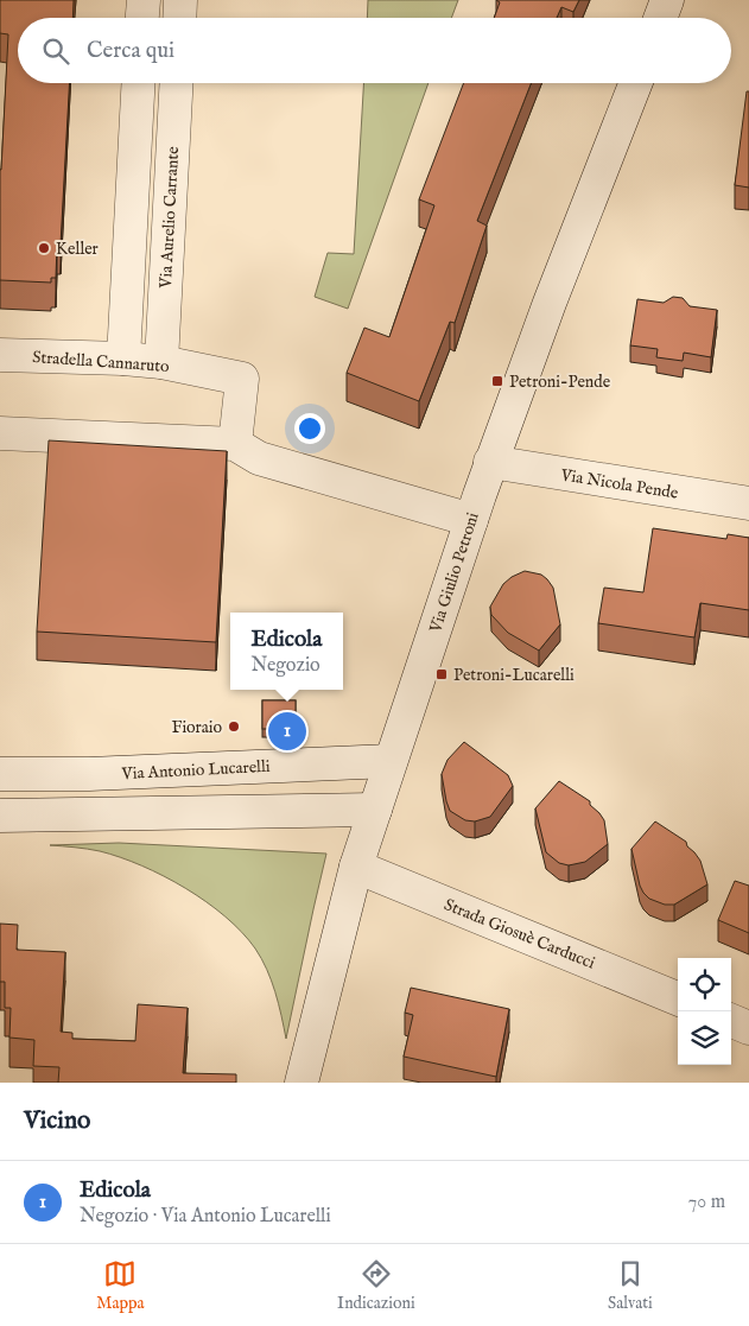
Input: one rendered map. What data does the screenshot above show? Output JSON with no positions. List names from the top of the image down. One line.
{"streets":{"street":["Via Aurelio Carrante","Stradella Cannaruto","Via Nicola Pende","Via Giulio Petroni","Via Antonio Lucarelli","Strada Giosuè Carducci"]},"crossings":[["Via Aurelio Carrante","Stradella Cannaruto"],["Via Nicola Pende","Via Giulio Petroni"],["Via Giulio Petroni","Via Antonio Lucarelli"],["Via Giulio Petroni","Strada Giosuè Carducci"]],"places":{"other":["Keller","Fioraio"],"transit":["Petroni-Pende","Petroni-Lucarelli"]},"page":{"search":"Cerca qui","popup":["Edicola","Negozio"],"pins":"1","heading":"Vicino","list":[{"mark":"1","name":"Edicola","note":"Negozio · Via Antonio Lucarelli","value":"70 m"}],"nav":["Mappa","Indicazioni","Salvati"]}}
